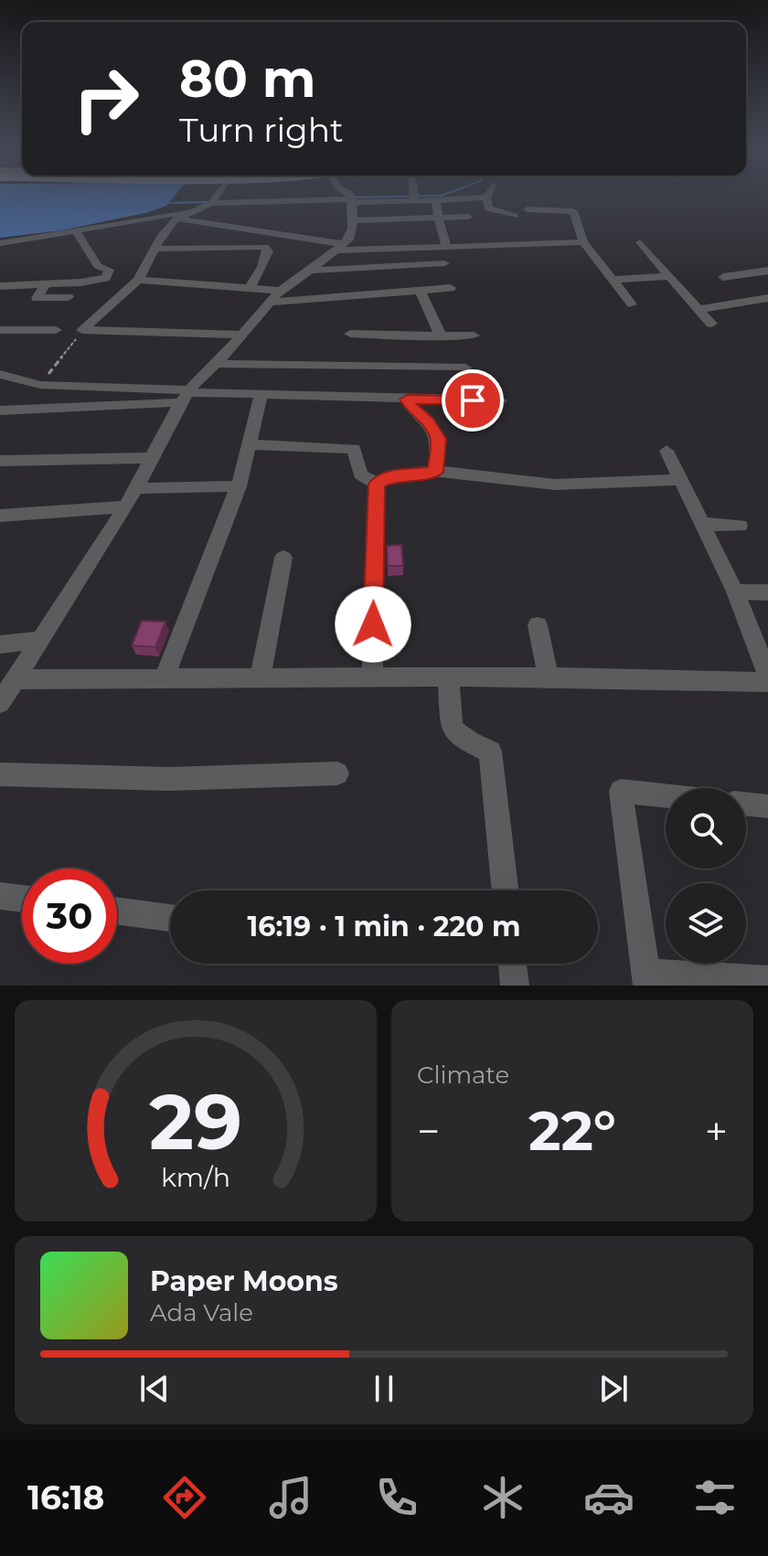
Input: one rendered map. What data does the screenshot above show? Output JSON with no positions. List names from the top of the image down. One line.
{"page":{"turn":["80 m","Turn right"],"limit":"30","trip":"16:19 · 1 min · 220 m","tile":"Climate","heat":["−","22°","+"],"song":["Paper Moons","Ada Vale"],"tabs":"16:18","gauge":["29","km/h"]}}
